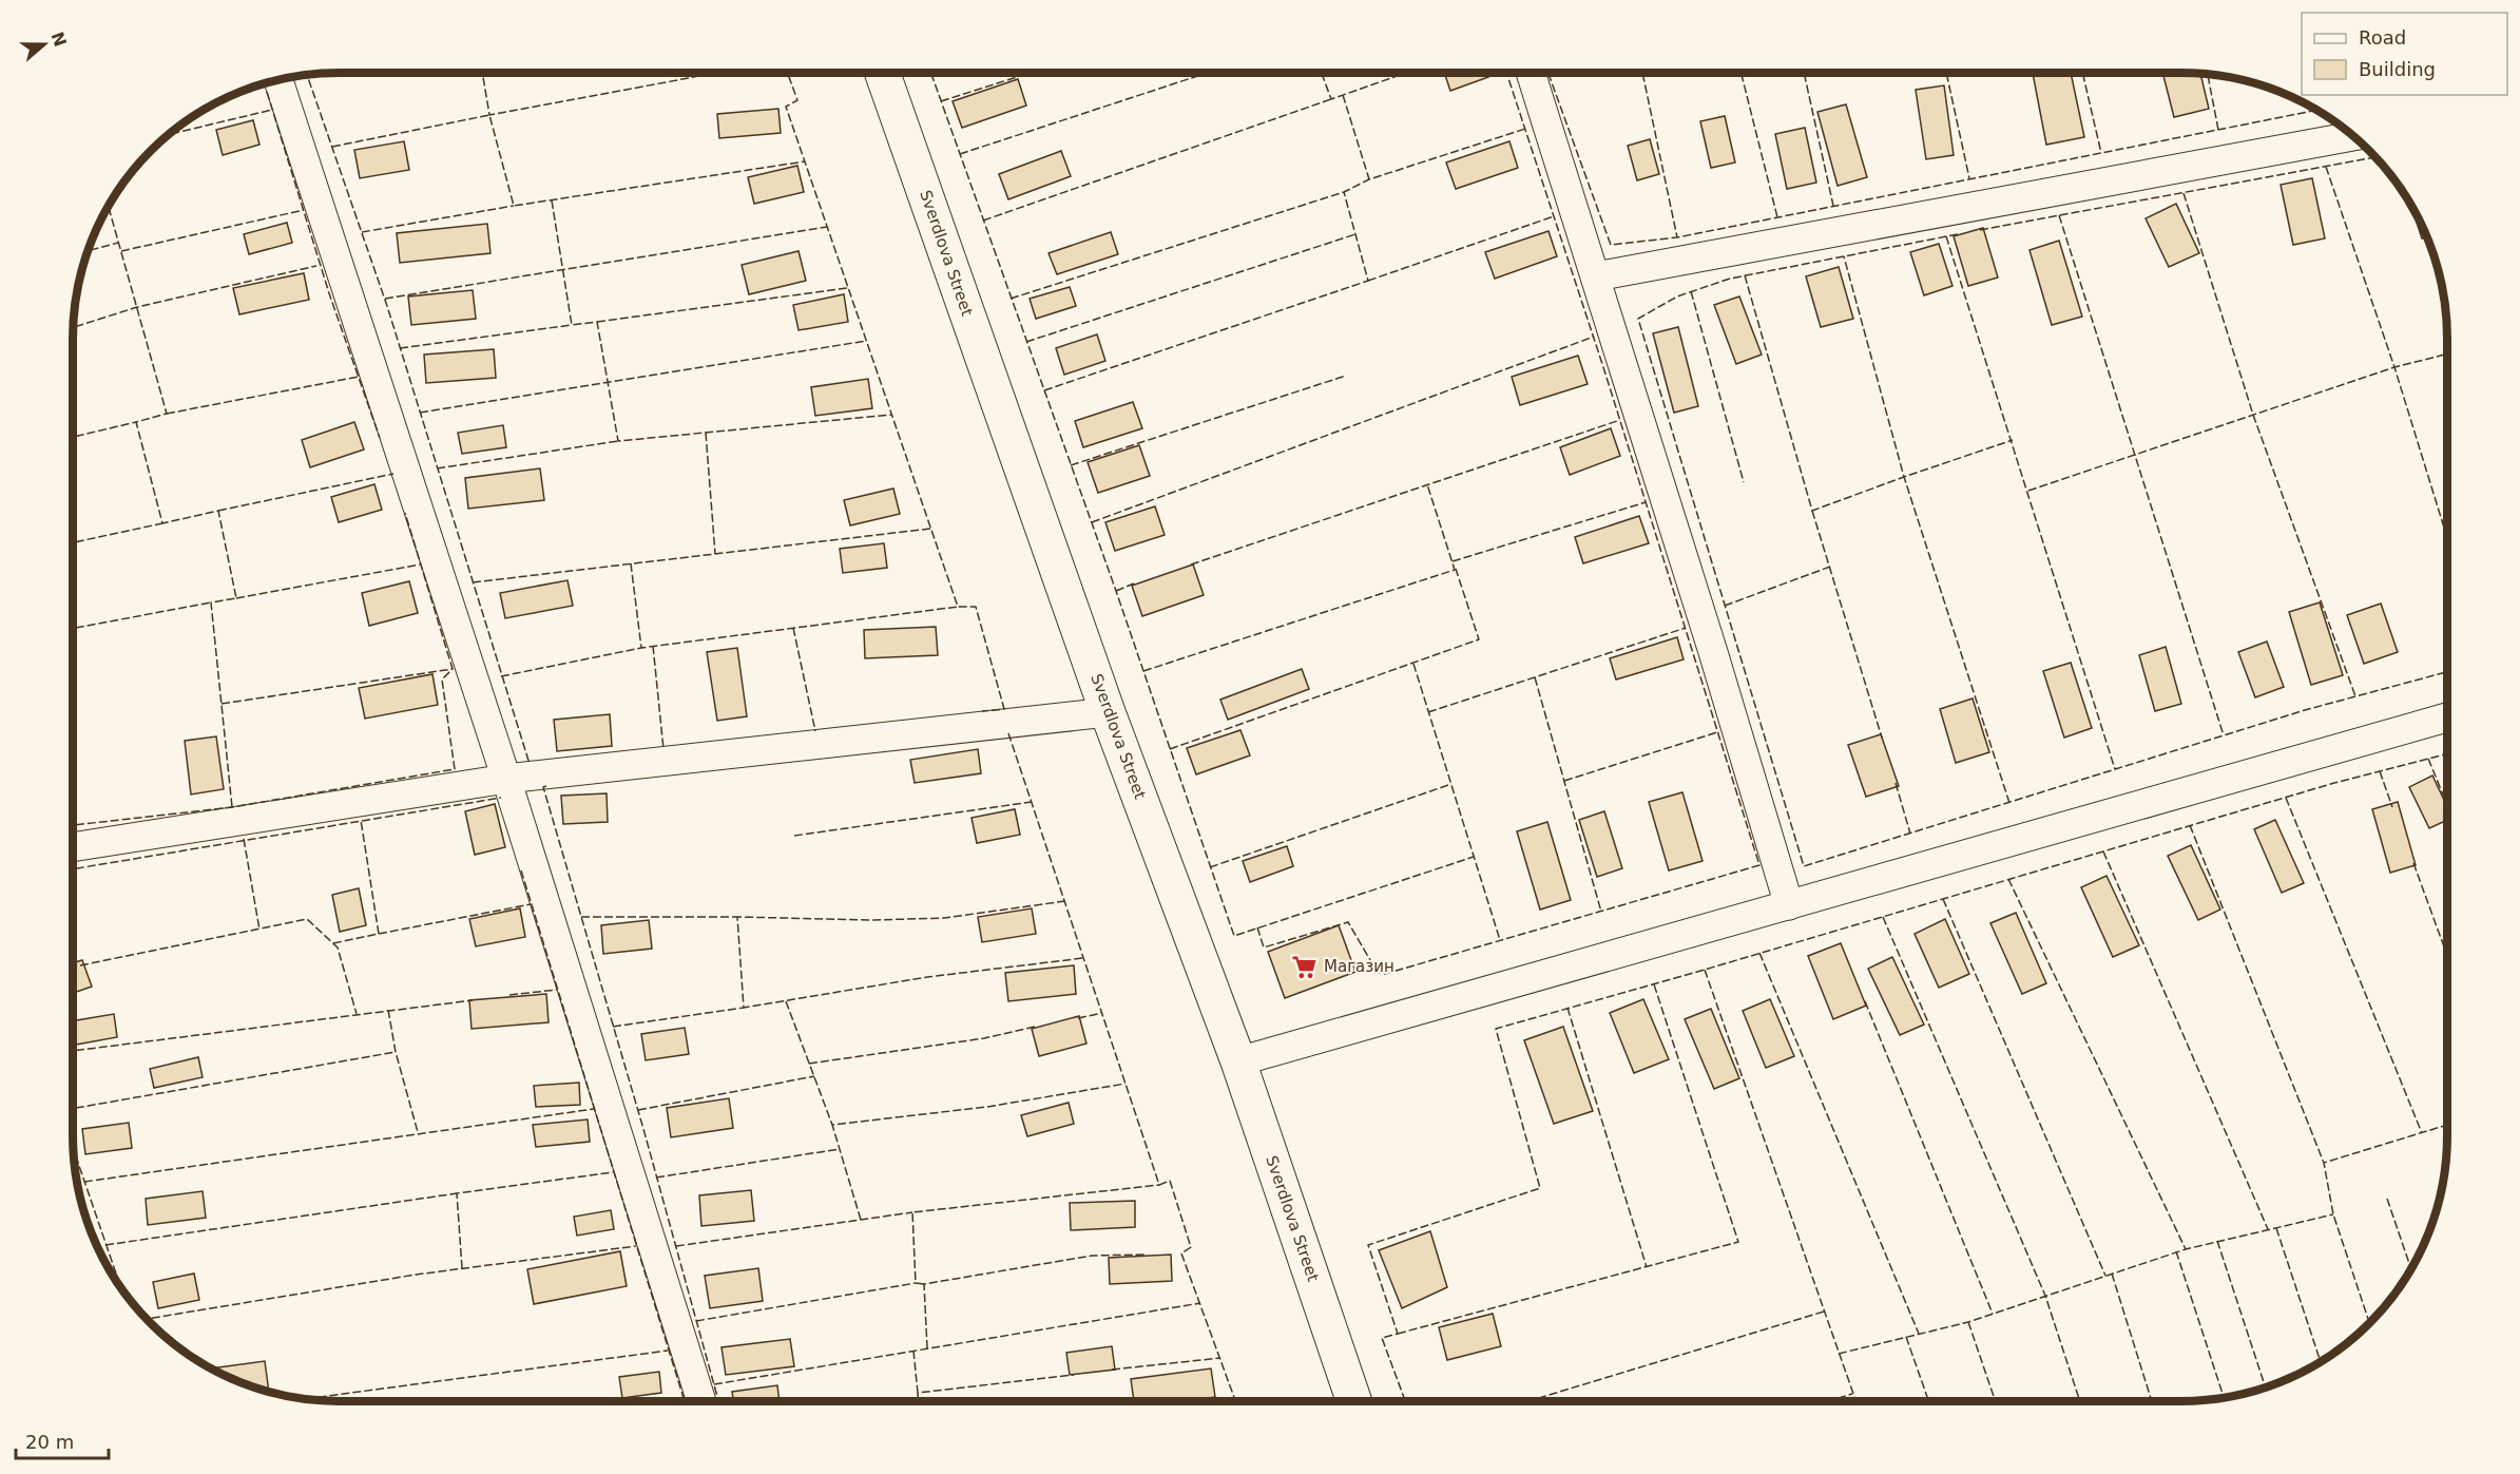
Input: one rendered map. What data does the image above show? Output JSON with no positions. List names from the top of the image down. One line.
{"streets":{"street":["Sverdlova Street"]},"places":{"supermarket":["Mагазин"]},"legend":["Road","Building"],"scale_bar":"20 m","north":"right"}
